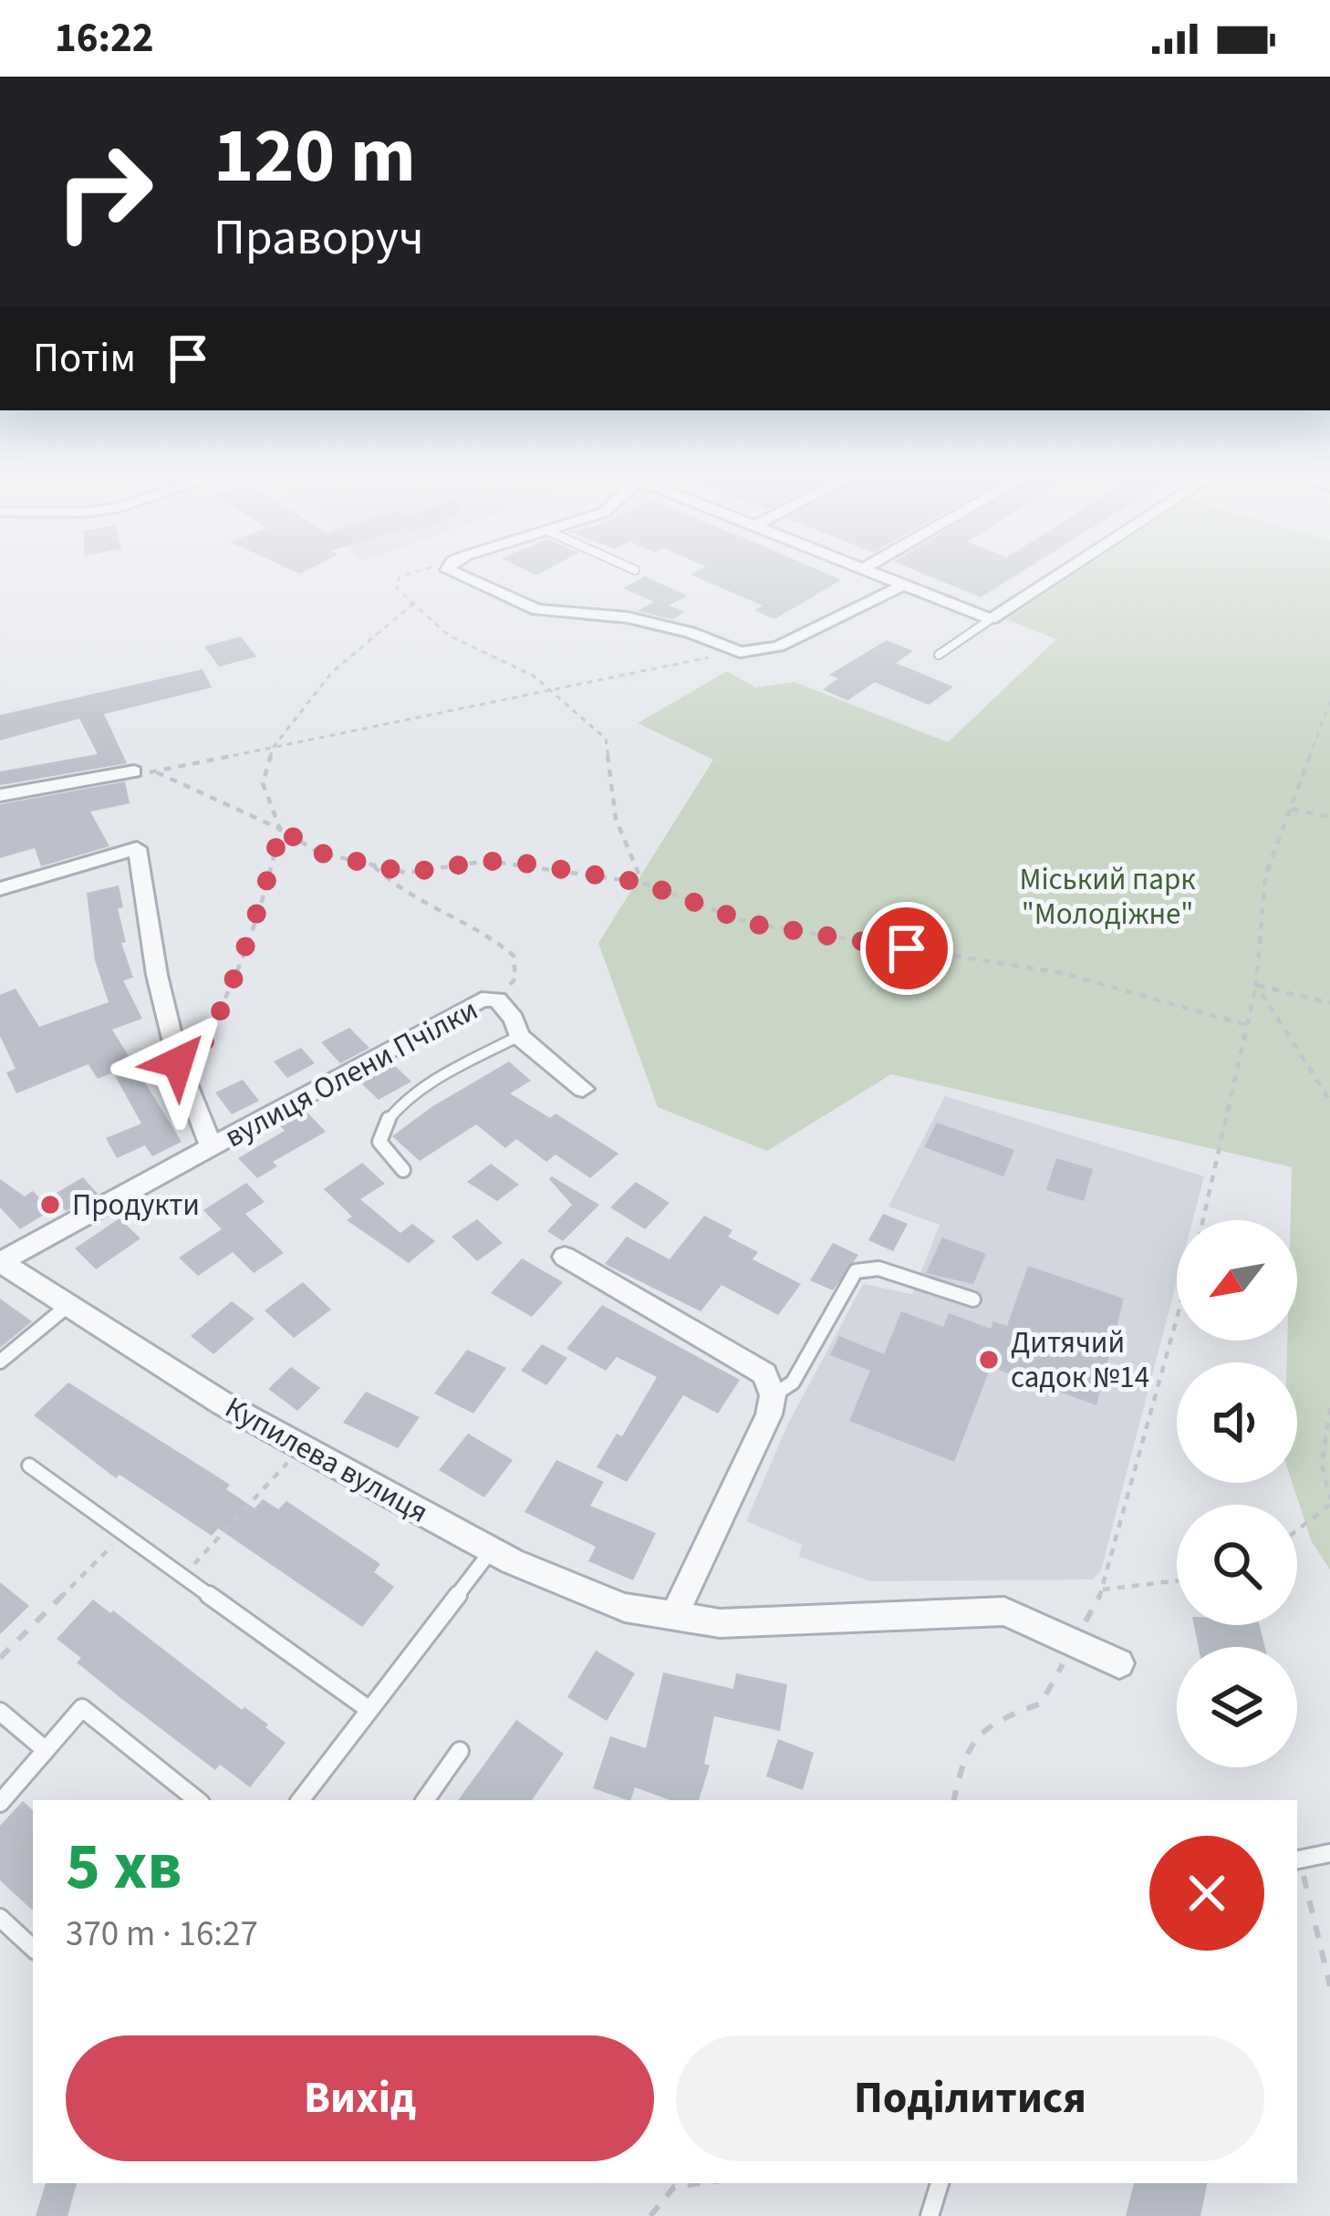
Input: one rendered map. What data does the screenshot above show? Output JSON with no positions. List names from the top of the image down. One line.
{"streets":{"street":["вулиця Олени Пчілки","Купилева вулиця"]},"crossings":[["вулиця Олени Пчілки","Купилева вулиця"]],"parks":["Міський парк \"Молодіжне\""],"places":["Продукти","Дитячий садок №14"],"north":"bottom left","page":{"status":"16:22","turn":["120 m","Праворуч"],"then":"Потім","heading":["5 хв","370 m · 16:27"],"buttons":["Вихід","Поділитися"]}}
